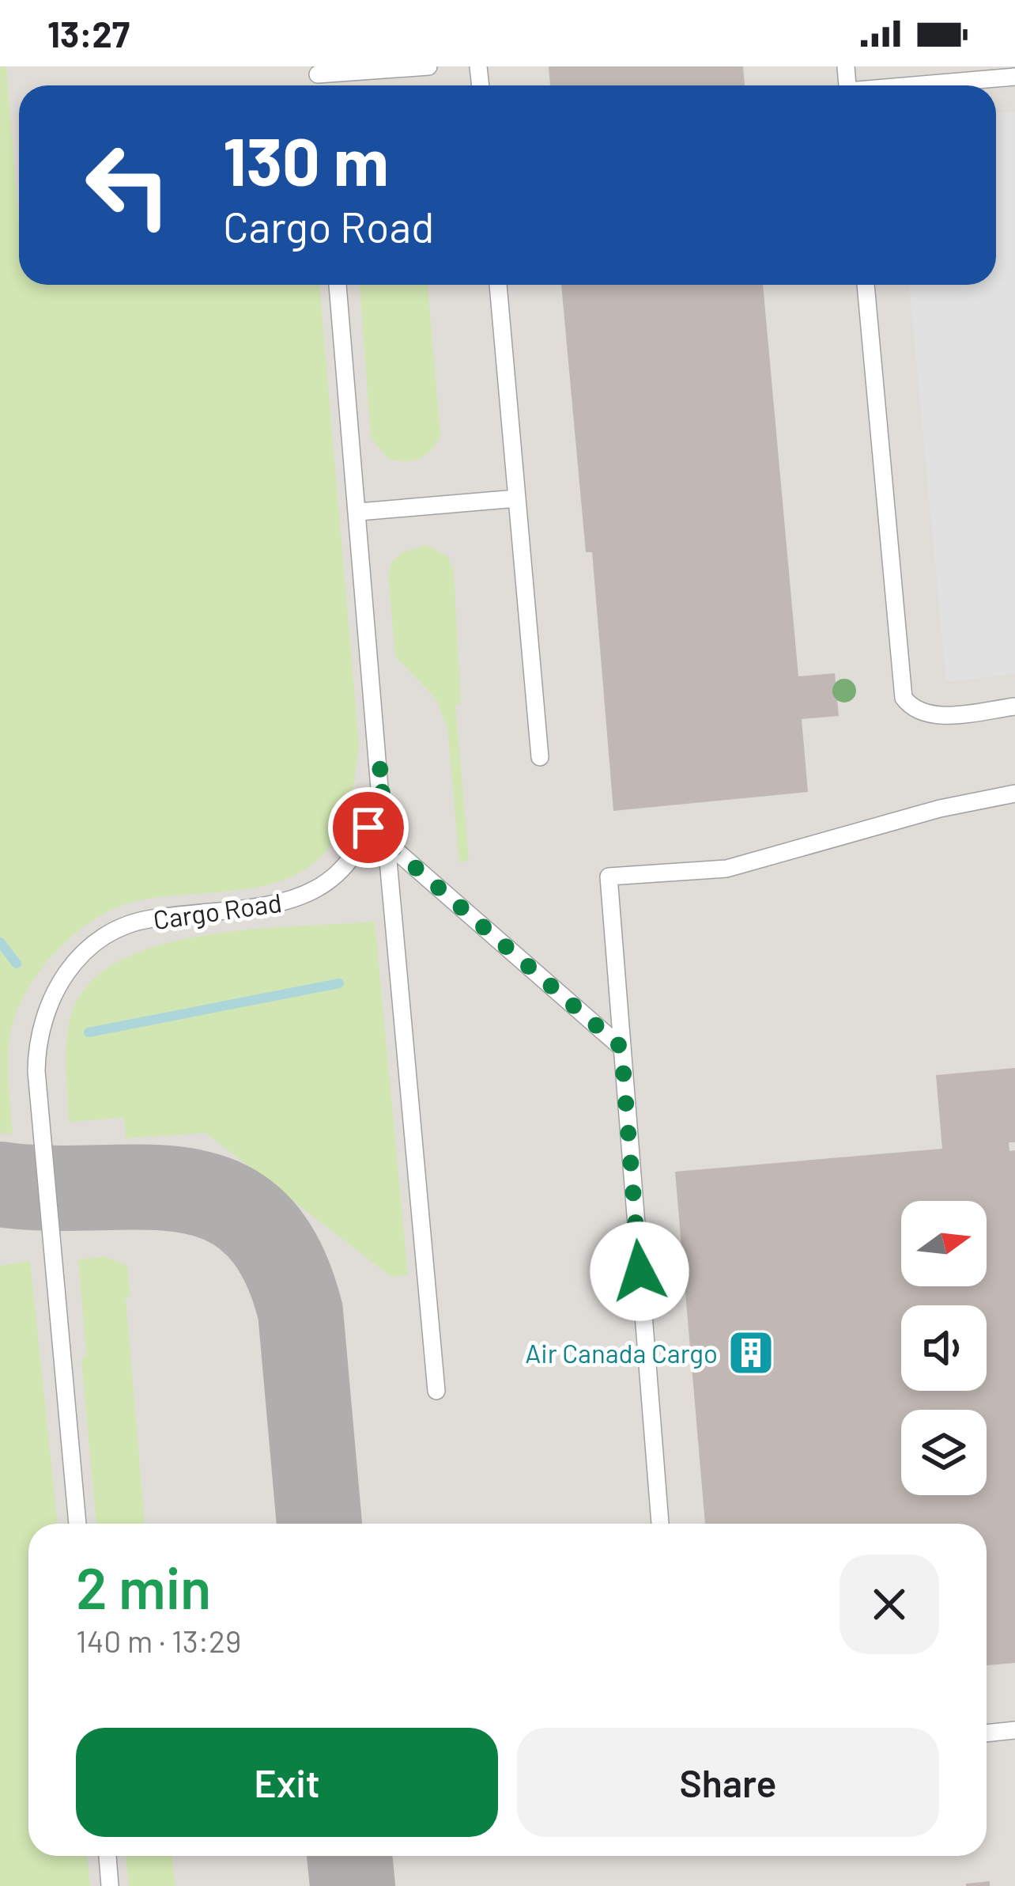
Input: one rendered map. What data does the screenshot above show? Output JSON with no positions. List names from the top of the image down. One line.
{"streets":{"lane":["Cargo Road"]},"places":{"building":["Air Canada Cargo"]},"north":"right","page":{"status":"13:27","turn":["130 m","Cargo Road"],"heading":["2 min","140 m · 13:29"],"buttons":["Exit","Share"]}}
